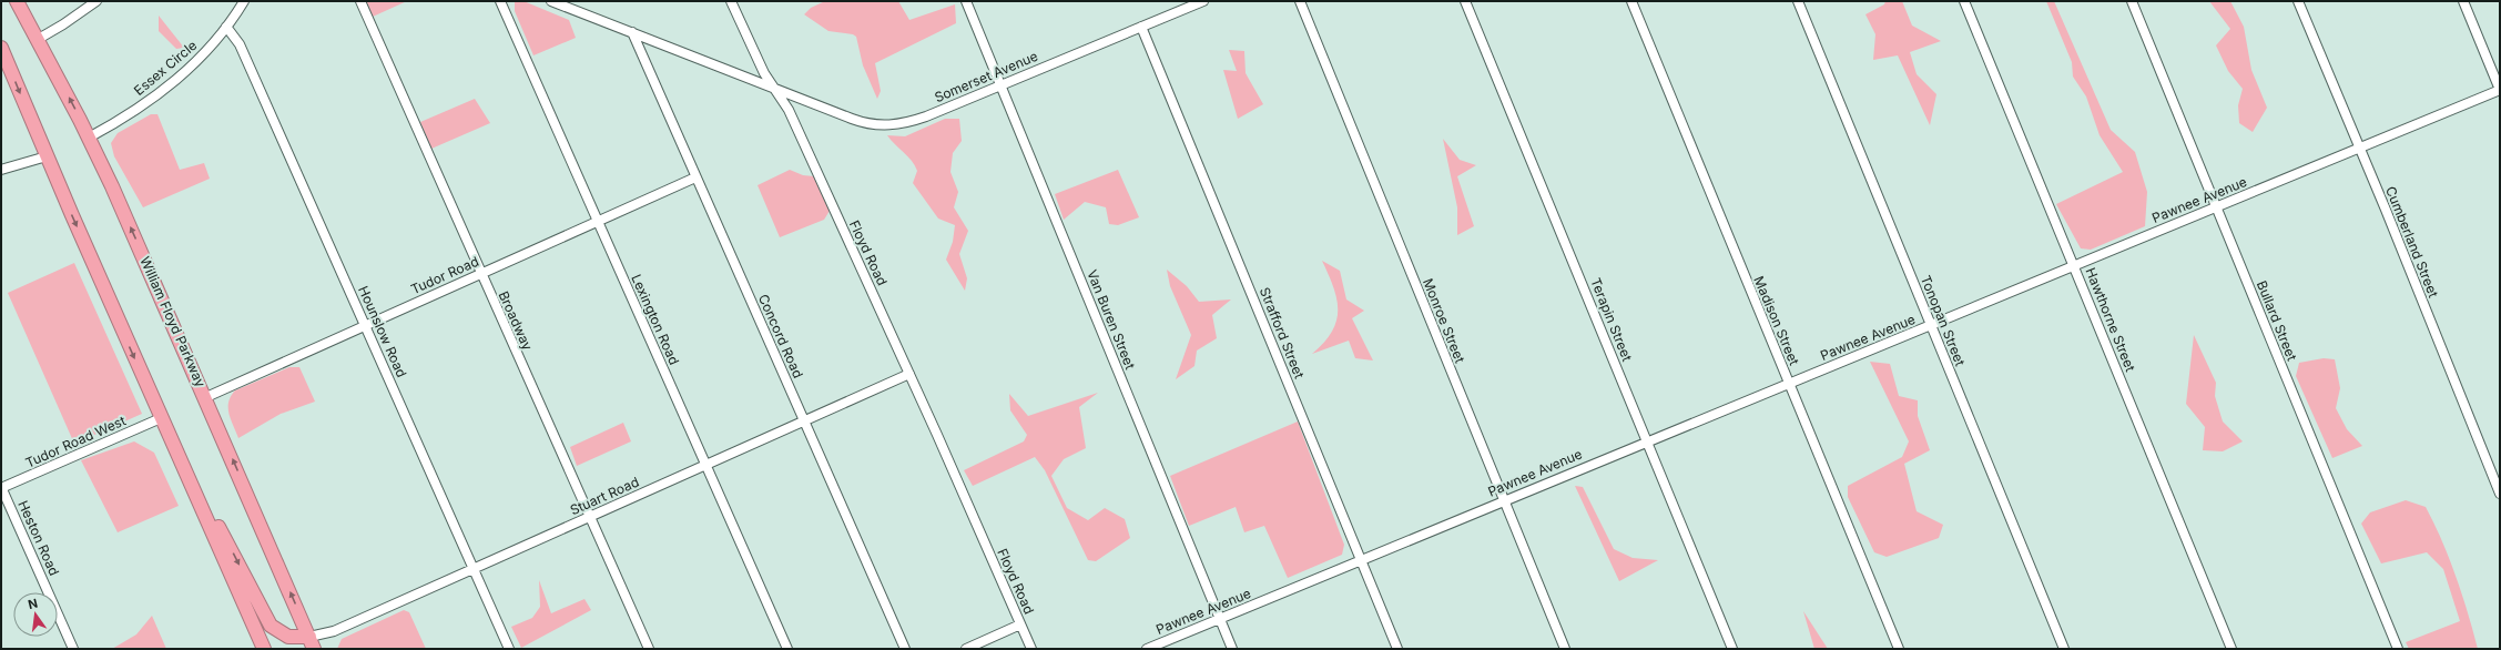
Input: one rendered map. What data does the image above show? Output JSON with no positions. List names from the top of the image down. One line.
{"streets":{"highway":["William Floyd Parkway"],"street":["Essex Circle","Somerset Avenue","Pawnee Avenue","Cumberland Street","Floyd Road","Tudor Road","Lexington Road","Van Buren Street","Terapin Street","Hawthorne Street","Broadway","Monroe Street","Madison Street","Tonopan Street","Bullard Street","Hounslow Road","Strafford Street","Concord Road","Tudor Road West","Stuart Road","Heston Road"]},"crossings":[["Essex Circle","William Floyd Parkway"],["Essex Circle","Hounslow Road"],["Somerset Avenue","Floyd Road"],["Somerset Avenue","Van Buren Street"],["Somerset Avenue","Strafford Street"],["Pawnee Avenue","Cumberland Street"],["Pawnee Avenue","Van Buren Street"],["Pawnee Avenue","Terapin Street"],["Pawnee Avenue","Hawthorne Street"],["Pawnee Avenue","Monroe Street"],["Pawnee Avenue","Madison Street"],["Pawnee Avenue","Tonopan Street"],["Pawnee Avenue","Bullard Street"],["Pawnee Avenue","Strafford Street"],["Floyd Road","Stuart Road"],["Tudor Road","Lexington Road"],["Tudor Road","Broadway"],["Tudor Road","William Floyd Parkway"],["Tudor Road","Hounslow Road"],["Tudor Road","Concord Road"],["Lexington Road","Stuart Road"],["Broadway","Stuart Road"],["William Floyd Parkway","Stuart Road"],["Hounslow Road","Stuart Road"],["Concord Road","Stuart Road"],["Tudor Road West","Heston Road"]],"north":"top"}
